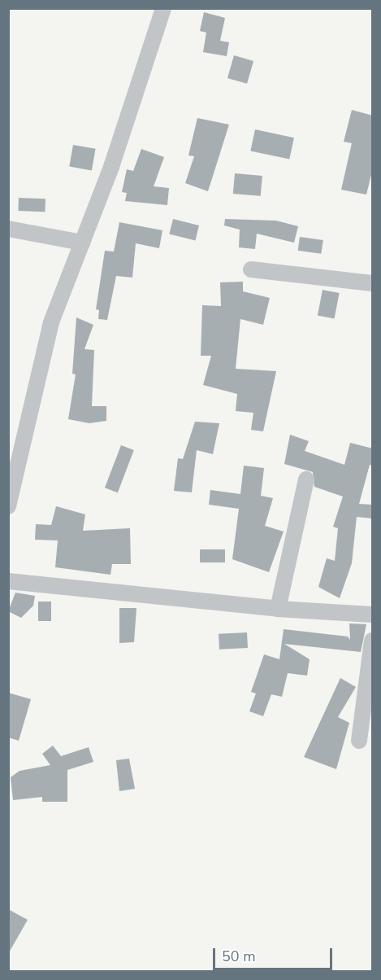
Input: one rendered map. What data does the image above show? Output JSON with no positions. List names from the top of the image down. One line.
{"scale_bar":"50 m"}
